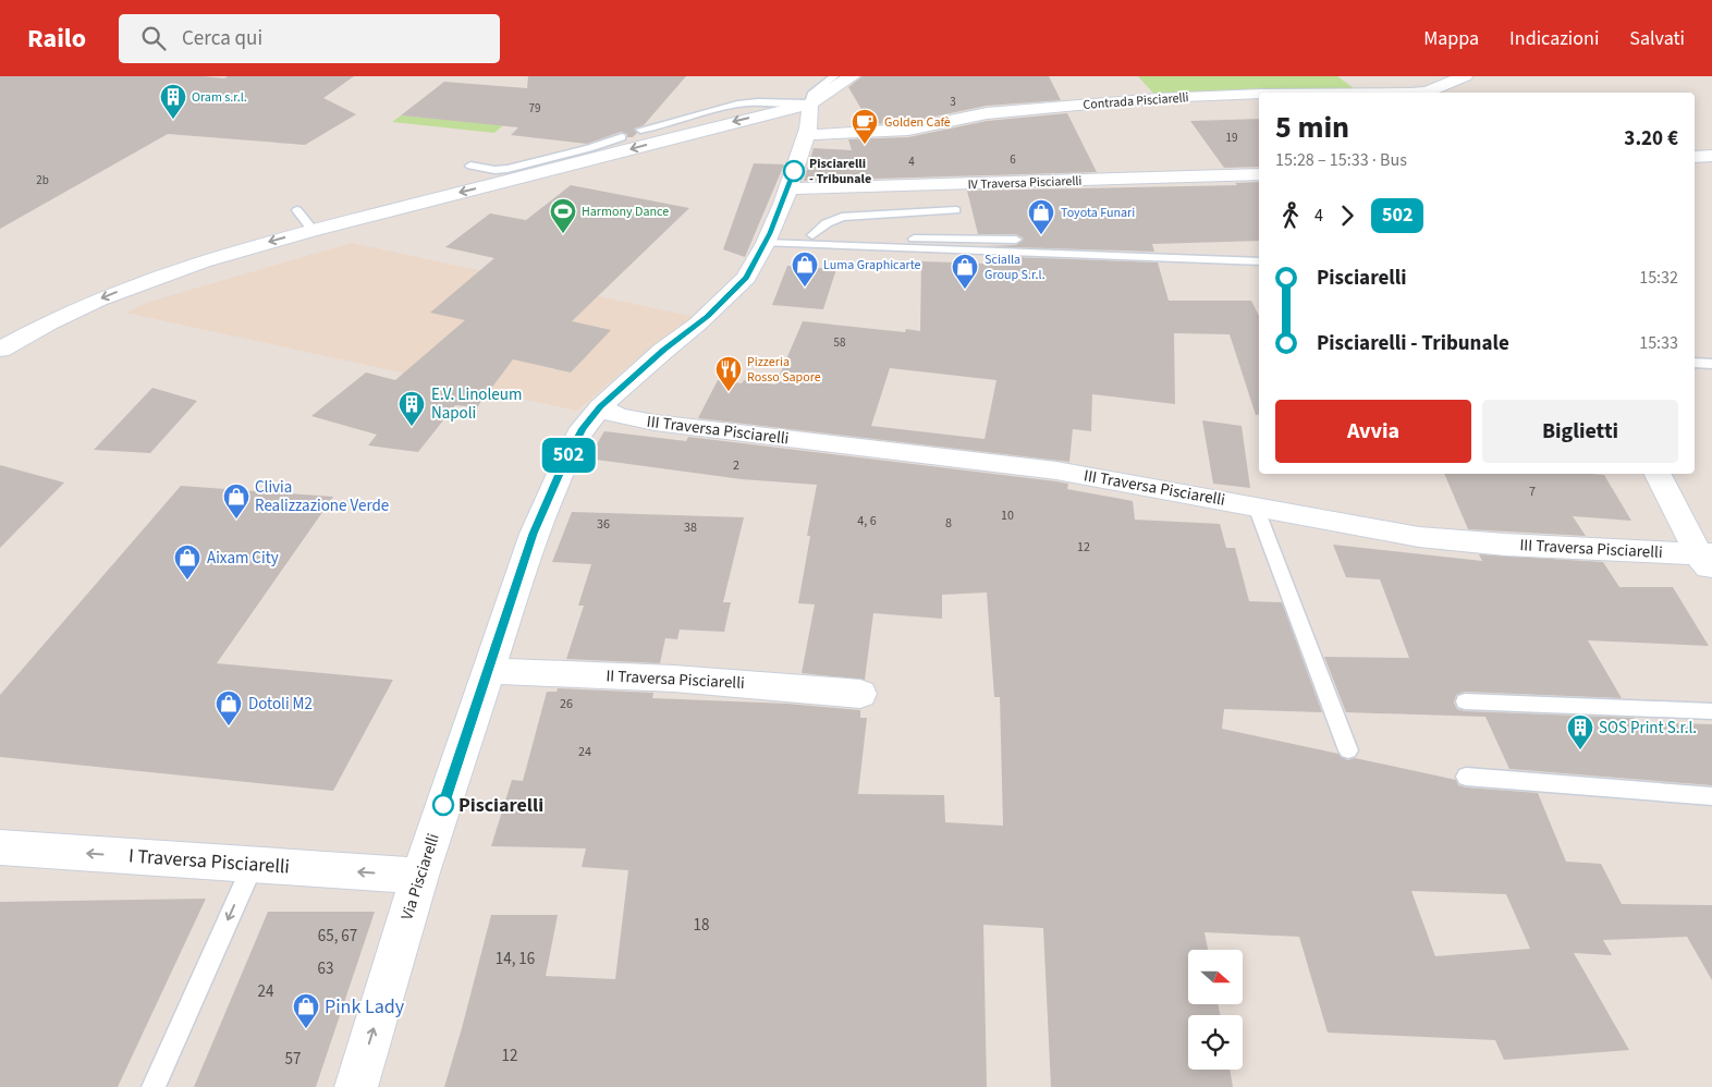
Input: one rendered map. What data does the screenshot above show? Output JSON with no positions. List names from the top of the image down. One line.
{"streets":{"street":["Contrada Pisciarelli","IV Traversa Pisciarelli","III Traversa Pisciarelli","II Traversa Pisciarelli","I Traversa Pisciarelli","Via Pisciarelli"]},"crossings":[["Contrada Pisciarelli","Via Pisciarelli"],["IV Traversa Pisciarelli","Via Pisciarelli"],["III Traversa Pisciarelli","Via Pisciarelli"],["II Traversa Pisciarelli","Via Pisciarelli"],["I Traversa Pisciarelli","Via Pisciarelli"]],"one_way":["I Traversa Pisciarelli"],"places":{"building":["Oram s.r.l.","E.V. Linoleum Napoli","SOS Print S.r.l."],"cafe":["Golden Cafè"],"other":["Pisciarelli - Tribunale","Pisciarelli"],"sports":["Harmony Dance"],"shop":["Toyota Funari","Luma Graphicarte","Scialla Group S.r.l.","Clivia Realizzazione Verde","Aixam City","Dotoli M2","Pink Lady"],"restaurant":["Pizzeria Rosso Sapore"]},"lines":["bus line 502"],"house_numbers":["3","79","19","6","4","2b","58","2","7","10","4, 6","8","36","38","12","26","24","18","65, 67","14, 16","63","24","12","57"],"north":"right","page":{"header":"Railo","search":"Cerca qui","nav":["Mappa","Indicazioni","Salvati"],"on_map":"502","heading":["5 min","15:28 – 15:33 · Bus","3.20 €"],"legs":["4","502"],"list":[{"name":"Pisciarelli","value":"15:32"},{"name":"Pisciarelli - Tribunale","value":"15:33"}],"buttons":["Avvia","Biglietti"]}}
